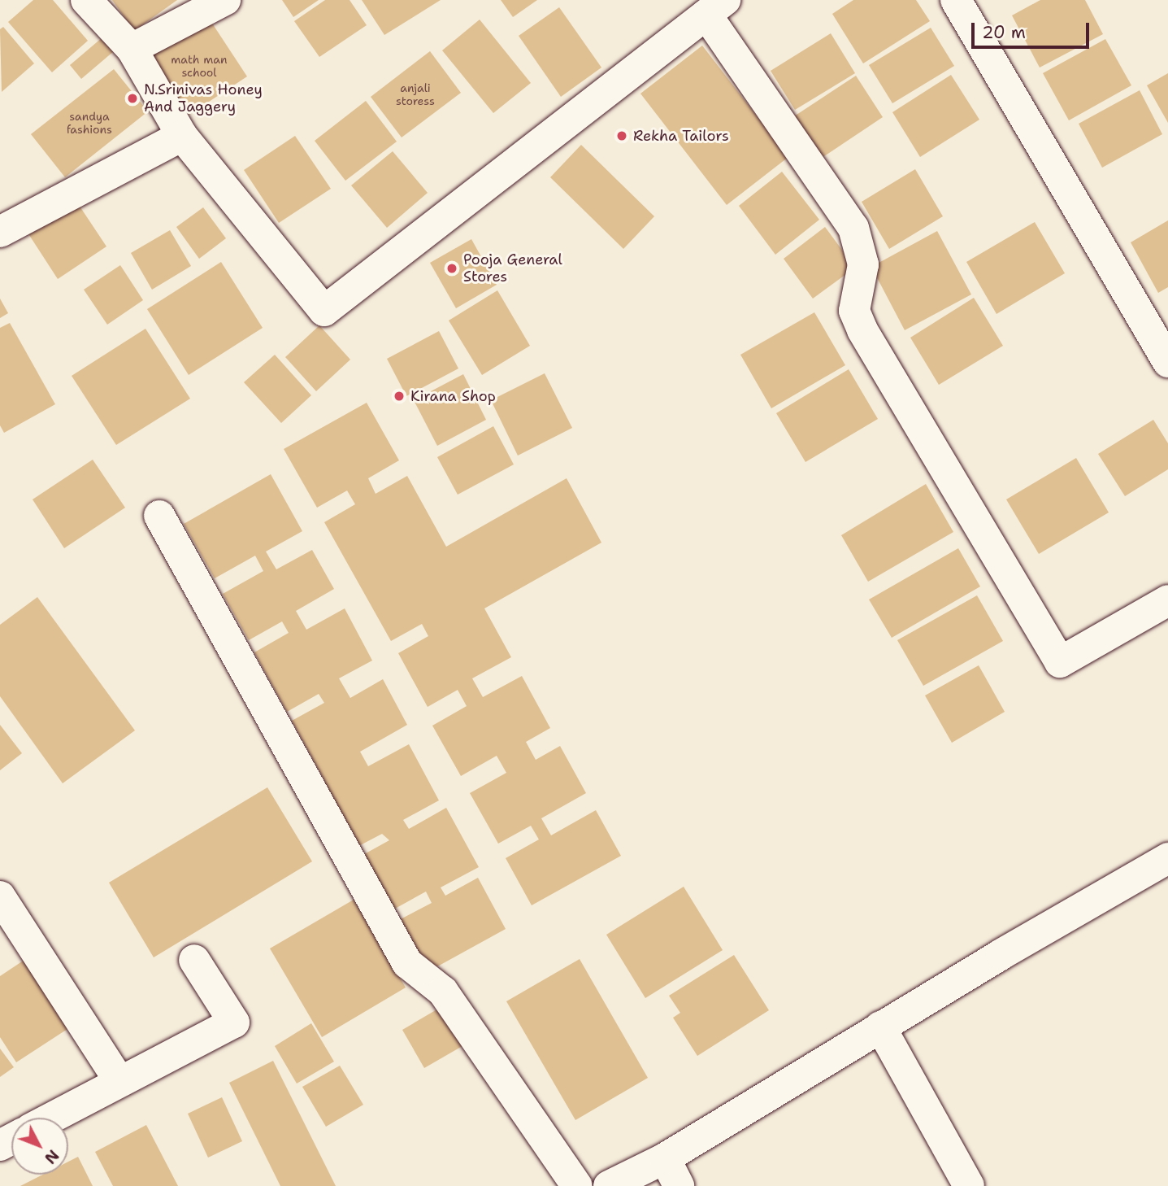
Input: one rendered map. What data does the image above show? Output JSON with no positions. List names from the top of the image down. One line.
{"places":["N.Srinivas Honey And Jaggery","Rekha Tailors","Pooja General Stores","Kirana Shop"],"house_numbers":["math man school","anjali storess","sandya fashions"],"scale_bar":"20 m","north":"bottom right"}
